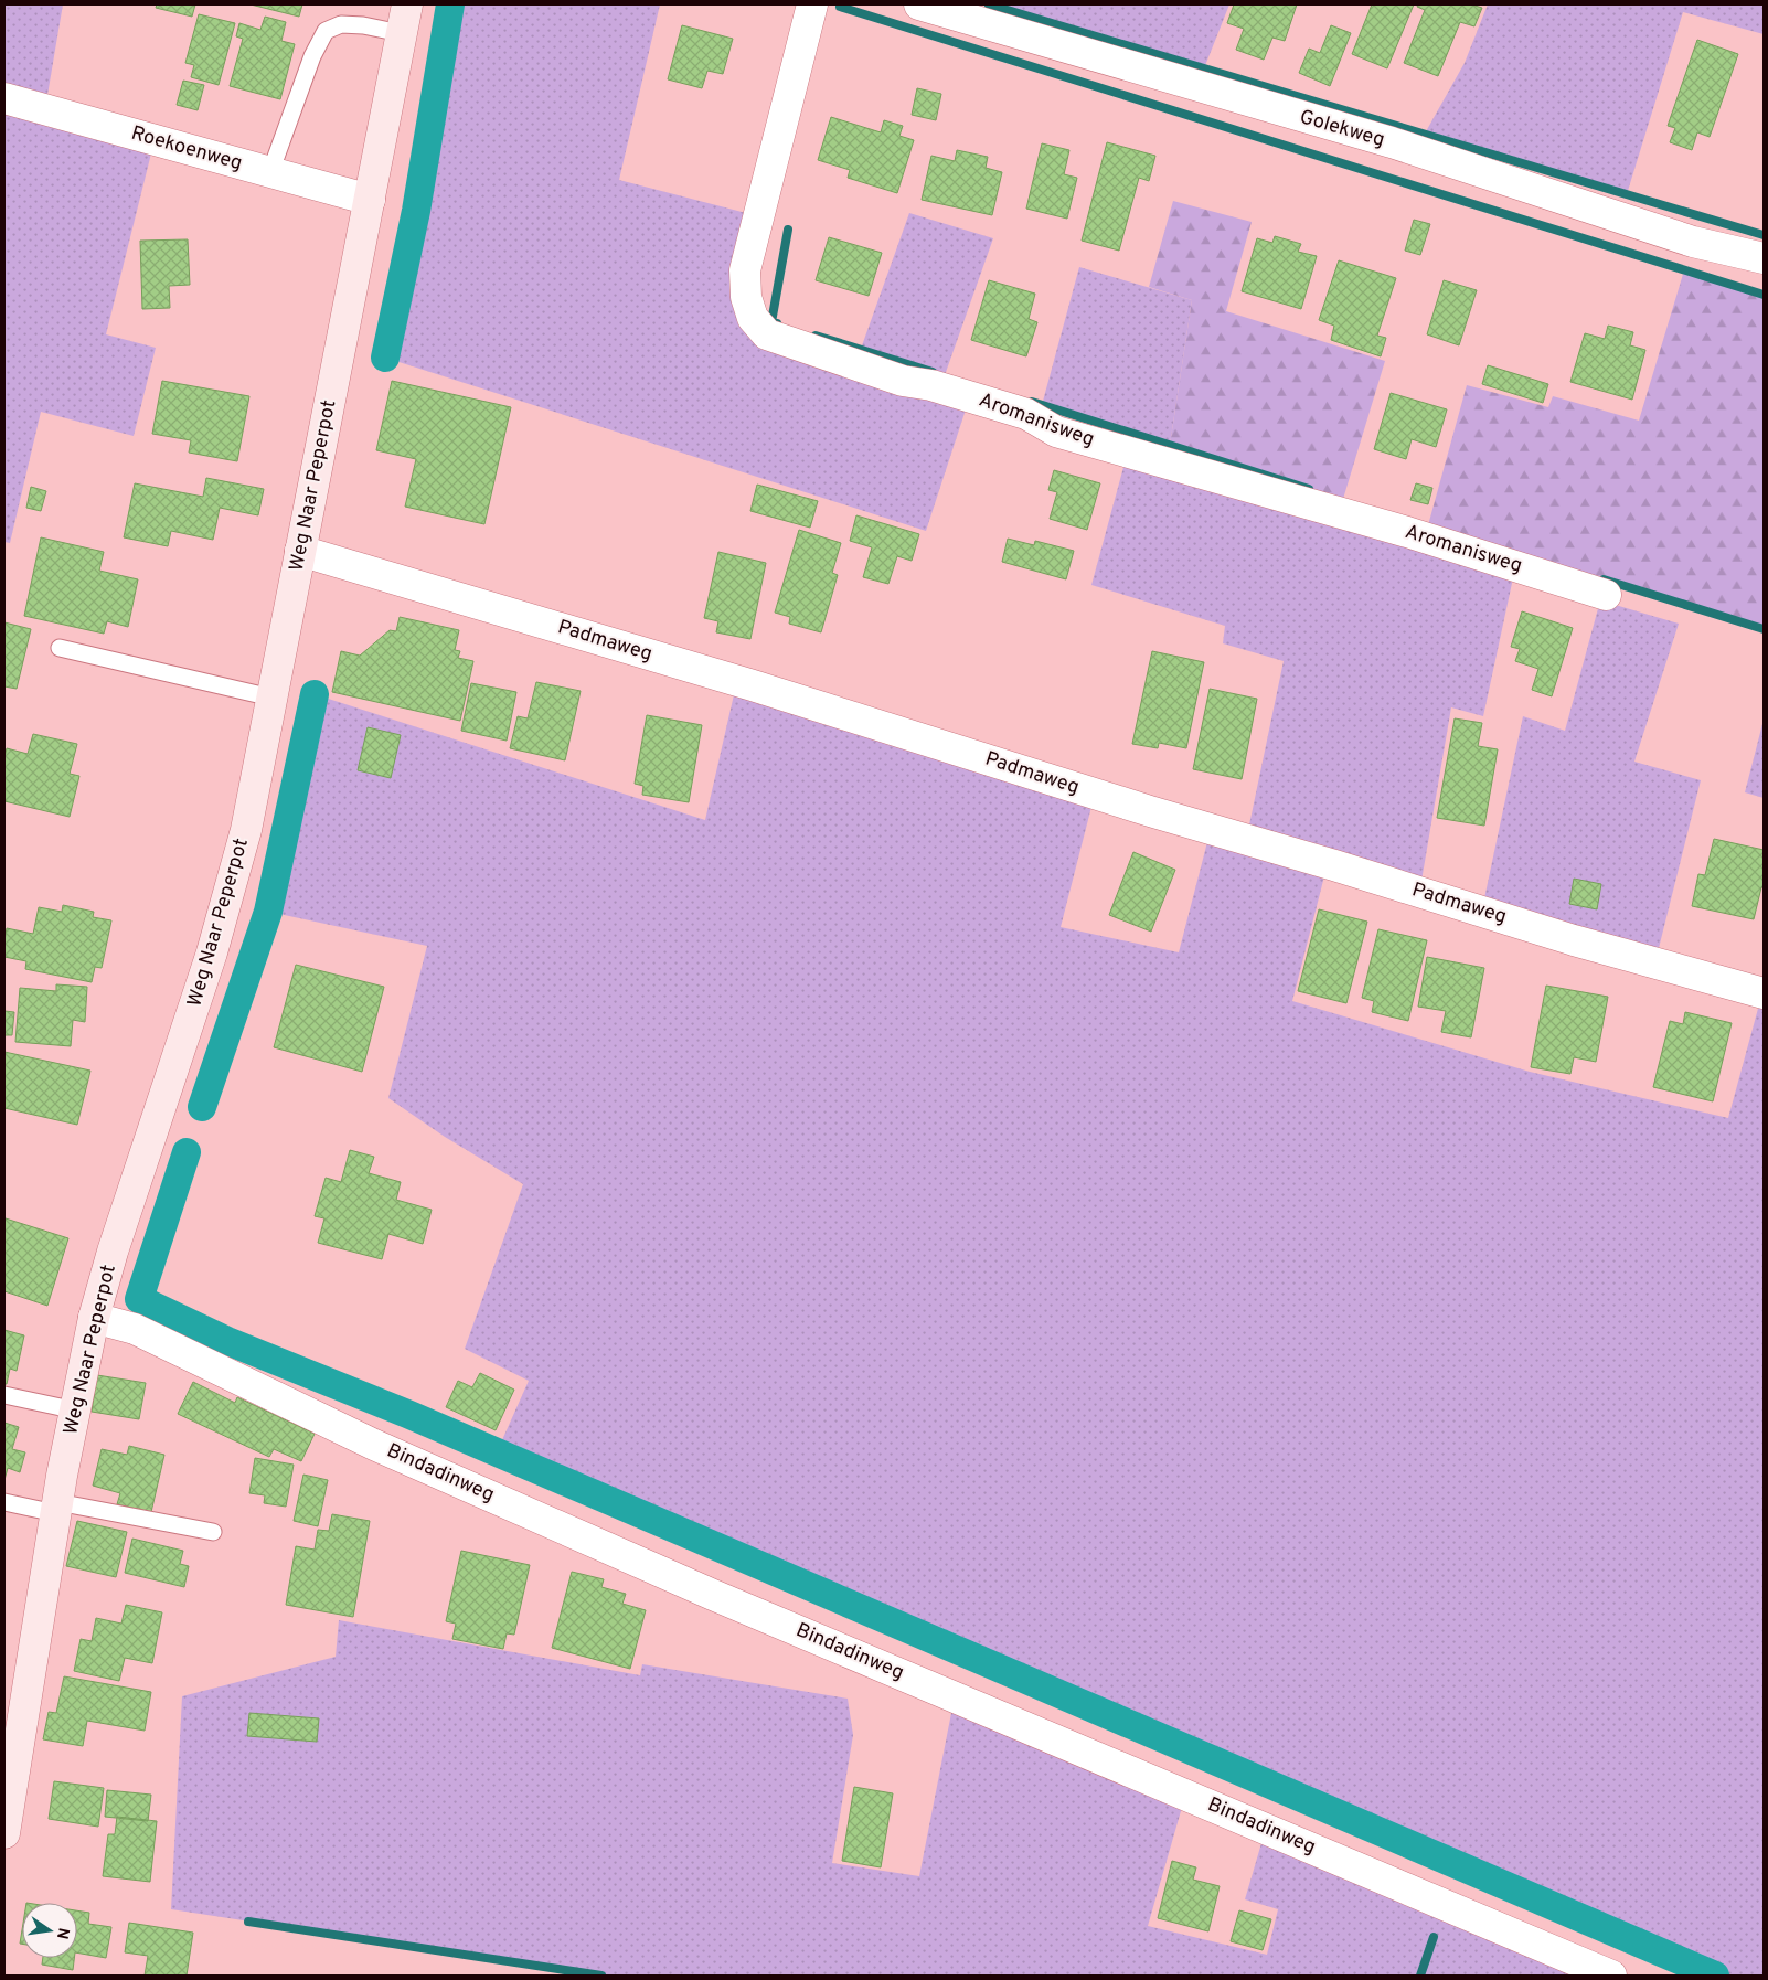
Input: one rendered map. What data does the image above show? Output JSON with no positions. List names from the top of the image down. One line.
{"streets":{"street":["Golekweg","Roekoenweg","Aromanisweg","Weg Naar Peperpot","Padmaweg","Bindadinweg"]},"crossings":[["Roekoenweg","Weg Naar Peperpot"],["Weg Naar Peperpot","Padmaweg"],["Weg Naar Peperpot","Bindadinweg"]],"north":"right"}
